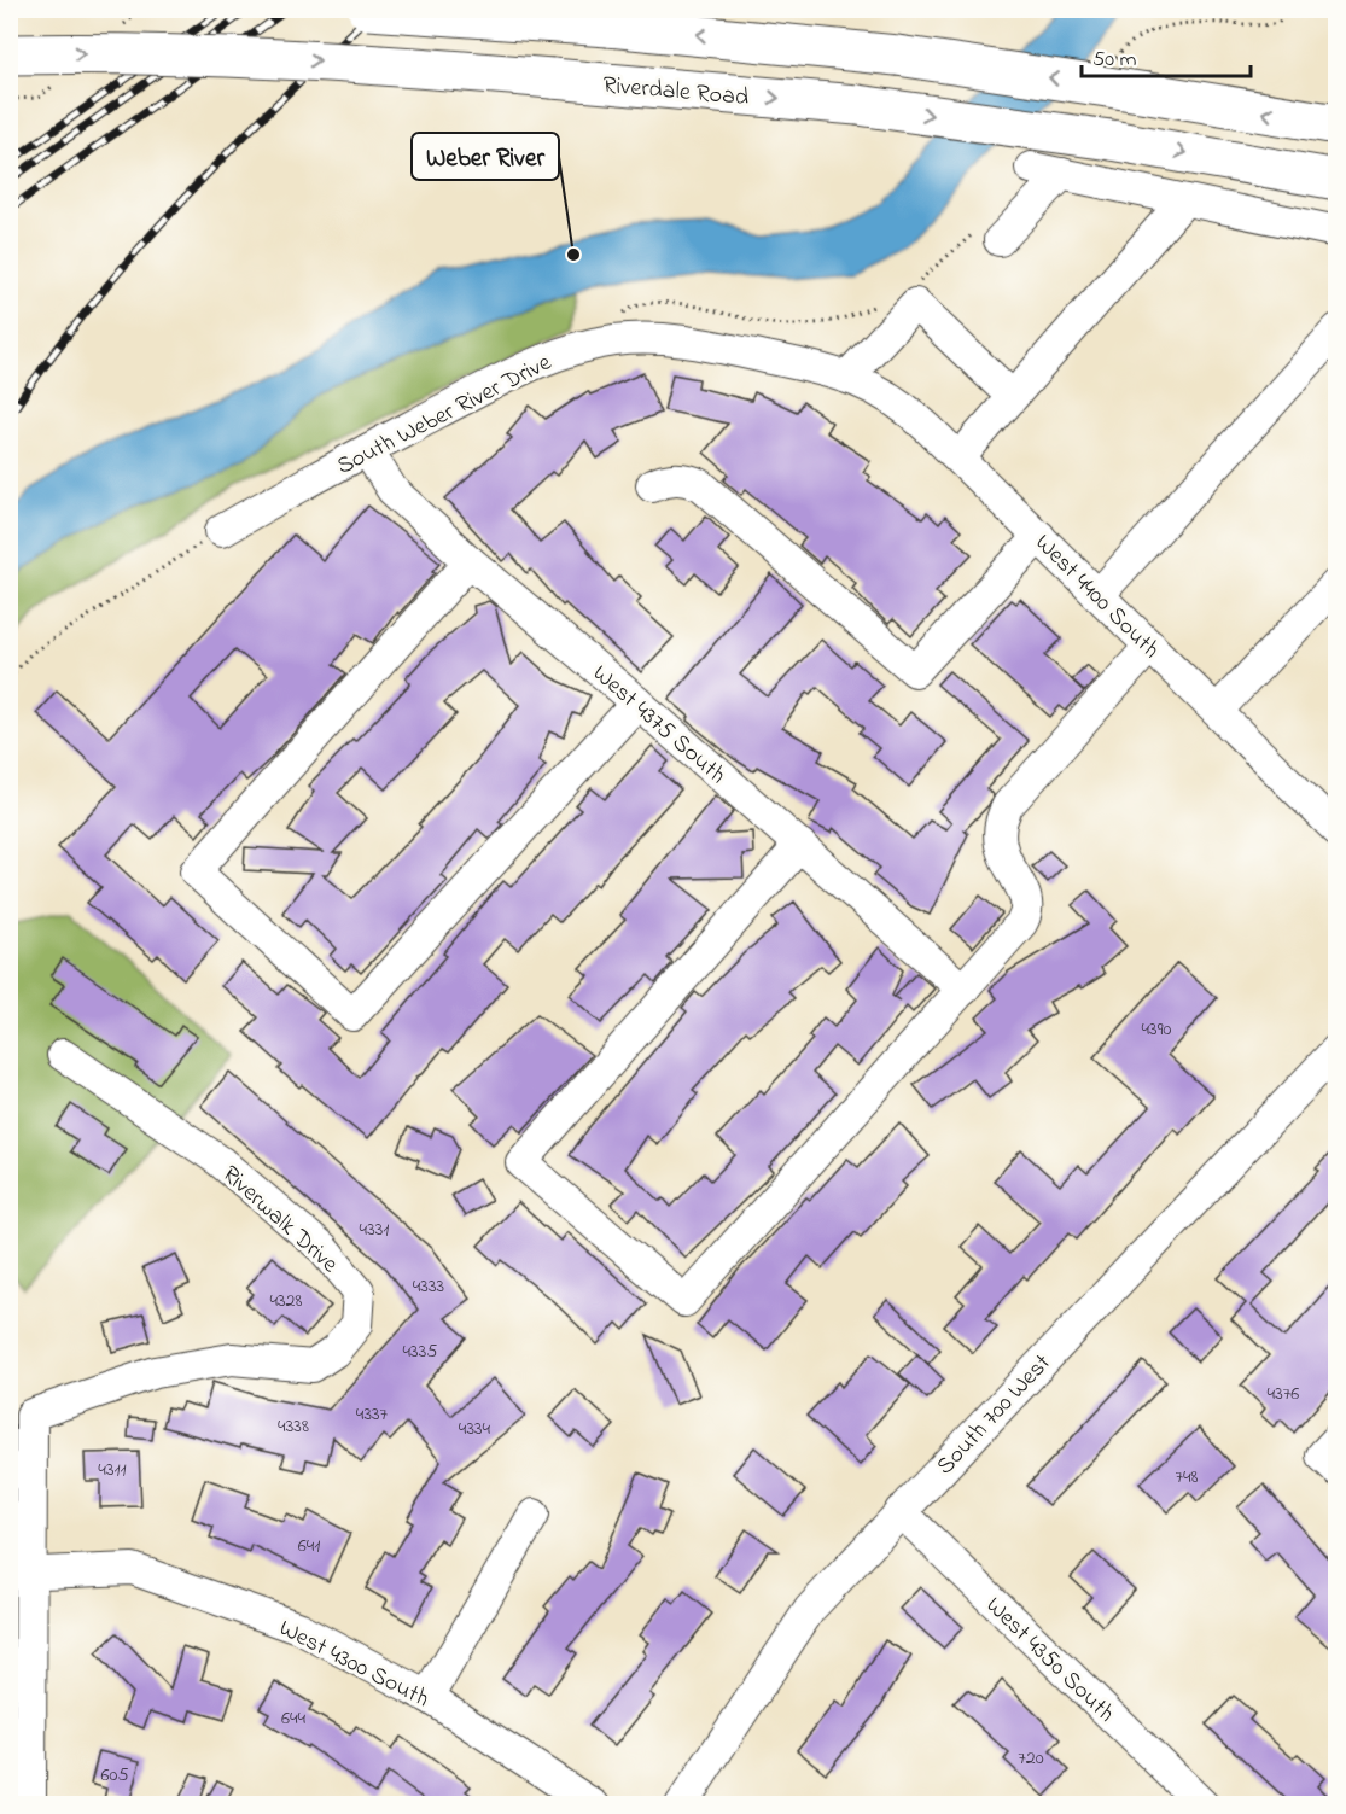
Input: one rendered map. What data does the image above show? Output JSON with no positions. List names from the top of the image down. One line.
{"streets":{"main road":["Riverdale Road"],"street":["South Weber River Drive","West 4400 South","West 4375 South","Riverwalk Drive","South 700 West","West 4350 South","West 4300 South"]},"crossings":[["South Weber River Drive","West 4400 South"],["South Weber River Drive","West 4375 South"],["Riverwalk Drive","West 4300 South"],["South 700 West","West 4350 South"]],"places":["Weber River"],"house_numbers":["4390","4331","4333","4328","4335","4376","4337","4338","4334","4311","748","641","644","720","605"],"scale_bar":"50 m"}
